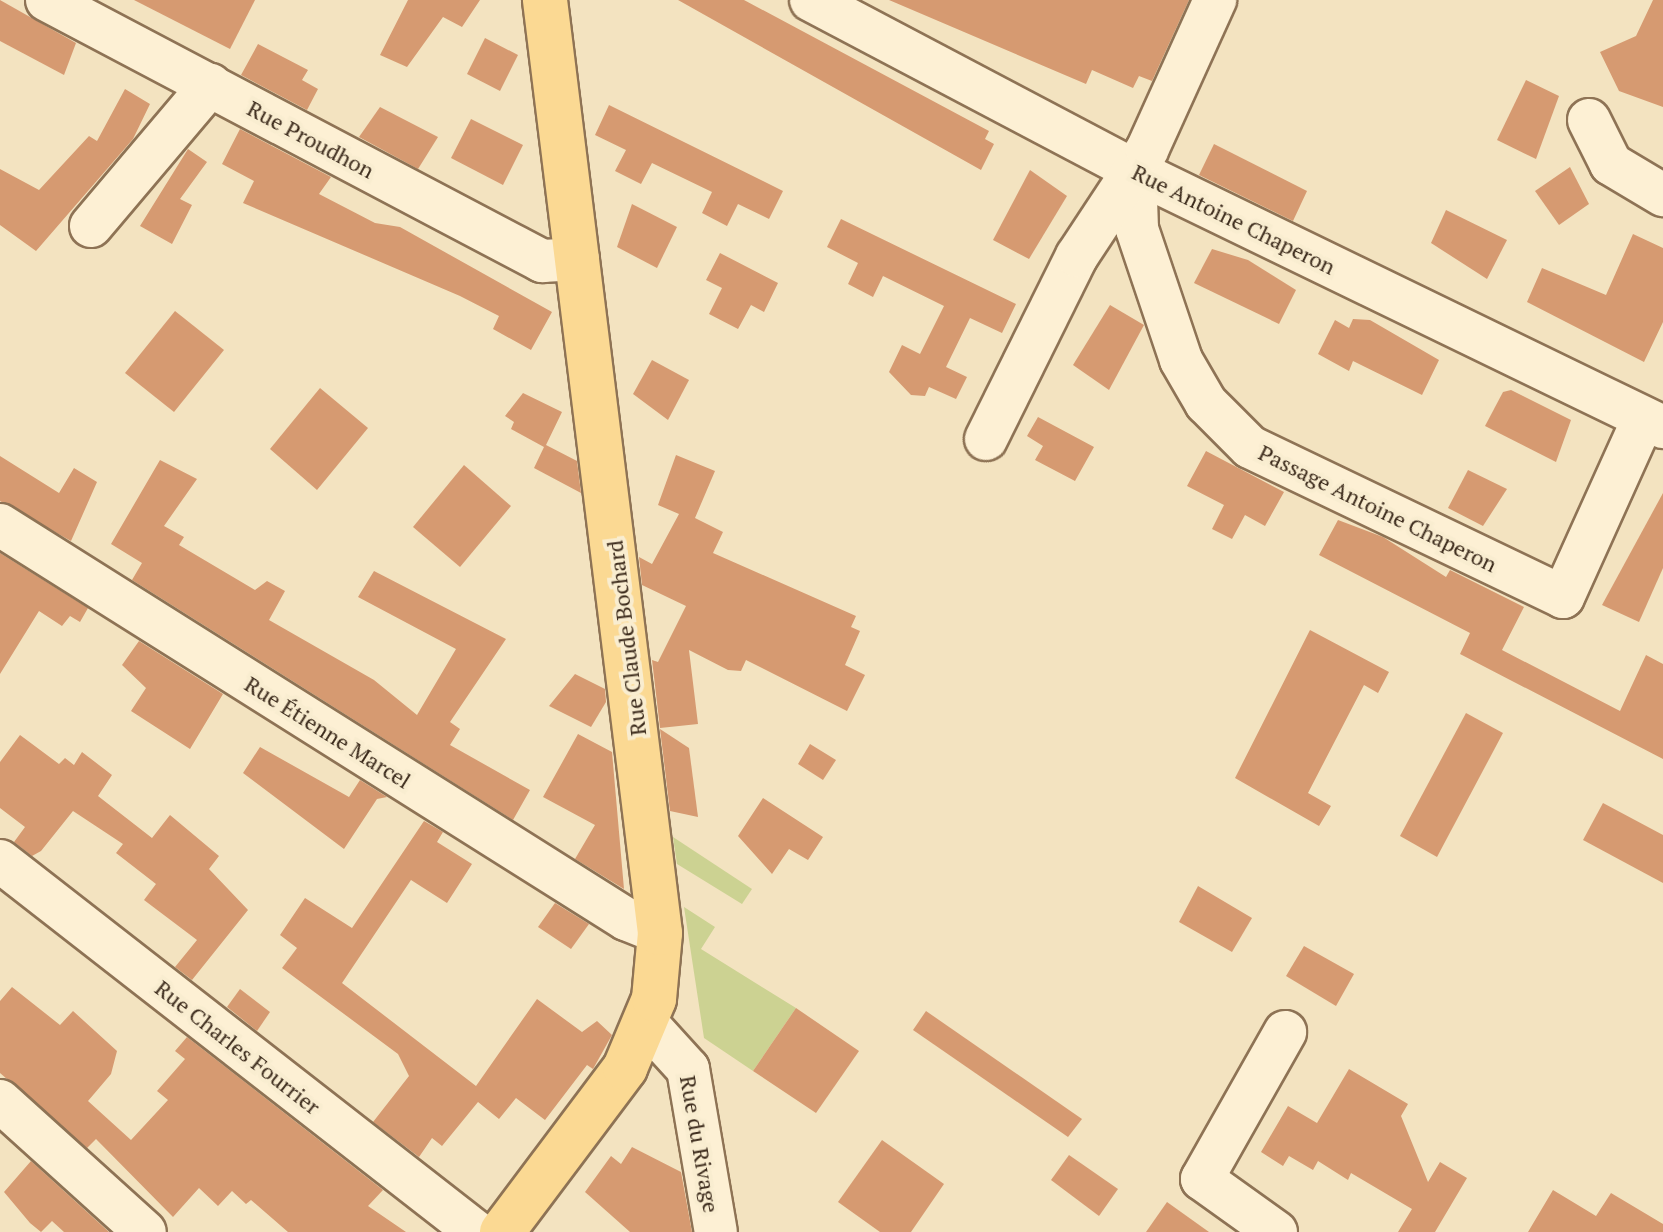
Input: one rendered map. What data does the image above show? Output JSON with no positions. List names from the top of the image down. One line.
{"streets":{"main road":["Rue Claude Bochard"],"street":["Rue Proudhon","Rue Antoine Chaperon","Passage Antoine Chaperon","Rue Étienne Marcel","Rue Charles Fourrier","Rue du Rivage"]},"crossings":[["Rue Proudhon","Rue Claude Bochard"],["Rue Antoine Chaperon","Passage Antoine Chaperon"],["Rue Claude Bochard","Rue Étienne Marcel"],["Rue Claude Bochard","Rue du Rivage"]]}
